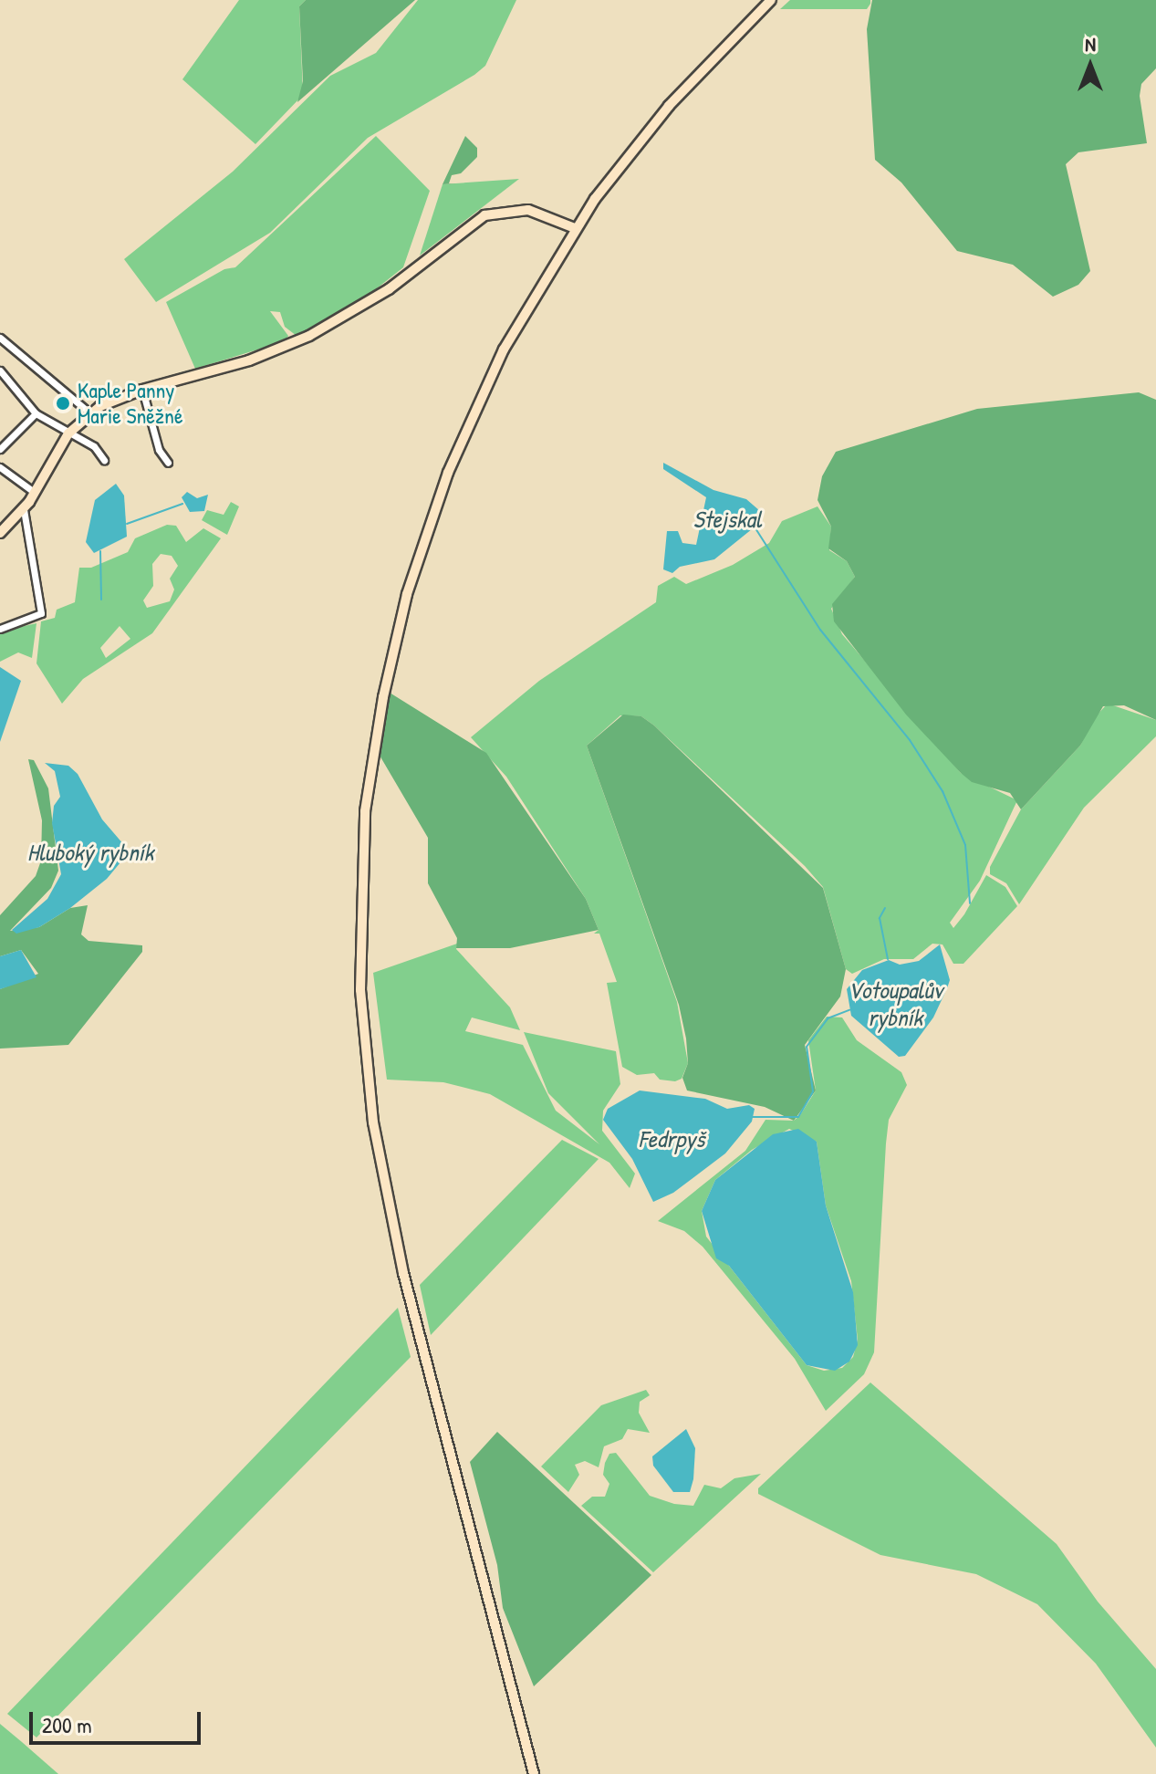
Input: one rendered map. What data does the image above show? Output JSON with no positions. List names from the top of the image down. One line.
{"water":["Stejskal","Hluboký rybník","Votoupalův rybník","Fedrpyš"],"places":["Kaple Panny Marie Sněžné"],"scale_bar":"200 m","north":"top"}
